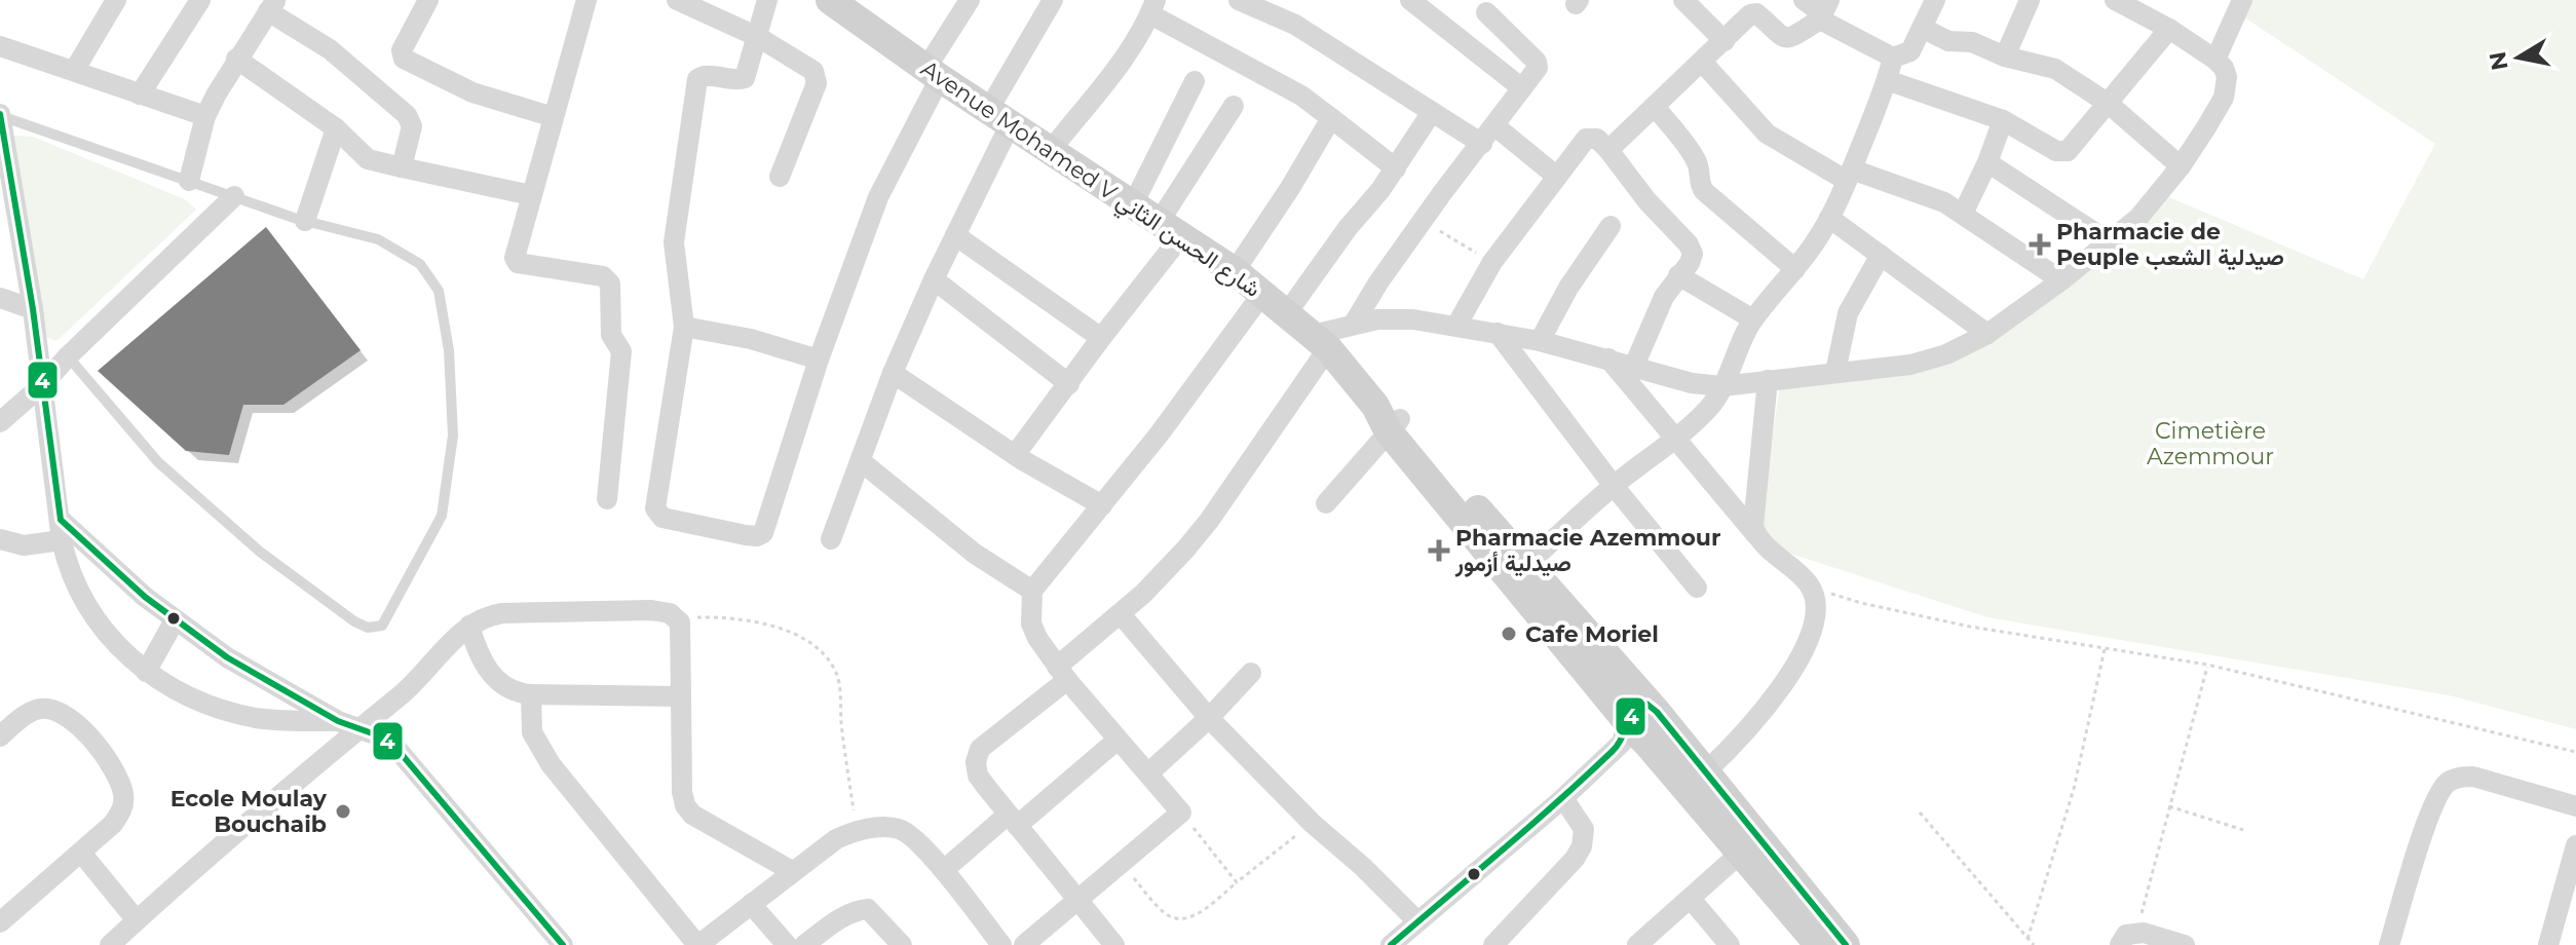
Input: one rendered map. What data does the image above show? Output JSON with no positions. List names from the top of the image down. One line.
{"streets":{"main road":["Avenue Mohamed V شارع الحسن الثاني"]},"parks":["Cimetière Azemmour"],"places":{"health":["Pharmacie de Peuple صيدلية الشعب","Pharmacie Azemmour صيدلية أزمور"],"other":["Cafe Moriel","Ecole Moulay Bouchaib"]},"lines":["transit line 4"],"north":"left"}
